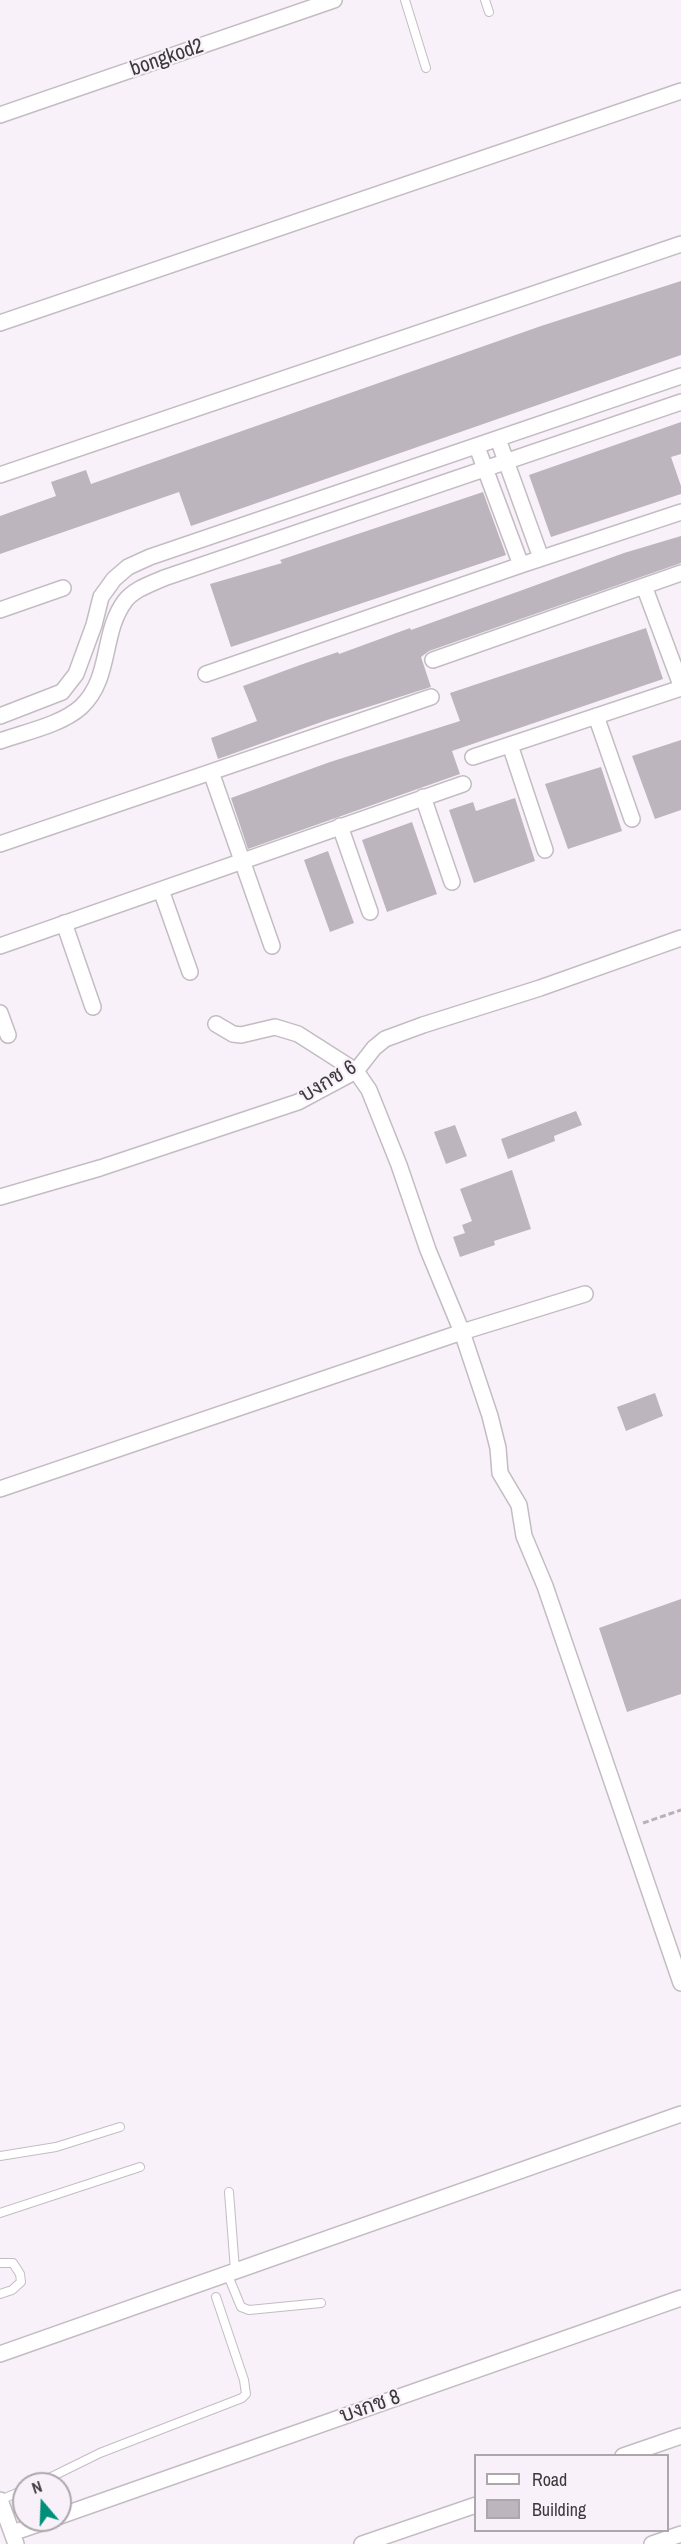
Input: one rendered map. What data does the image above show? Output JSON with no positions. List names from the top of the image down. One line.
{"streets":{"street":["bongkod2","บงกช 6","บงกช 8"]},"legend":["Road","Building"],"north":"top"}
